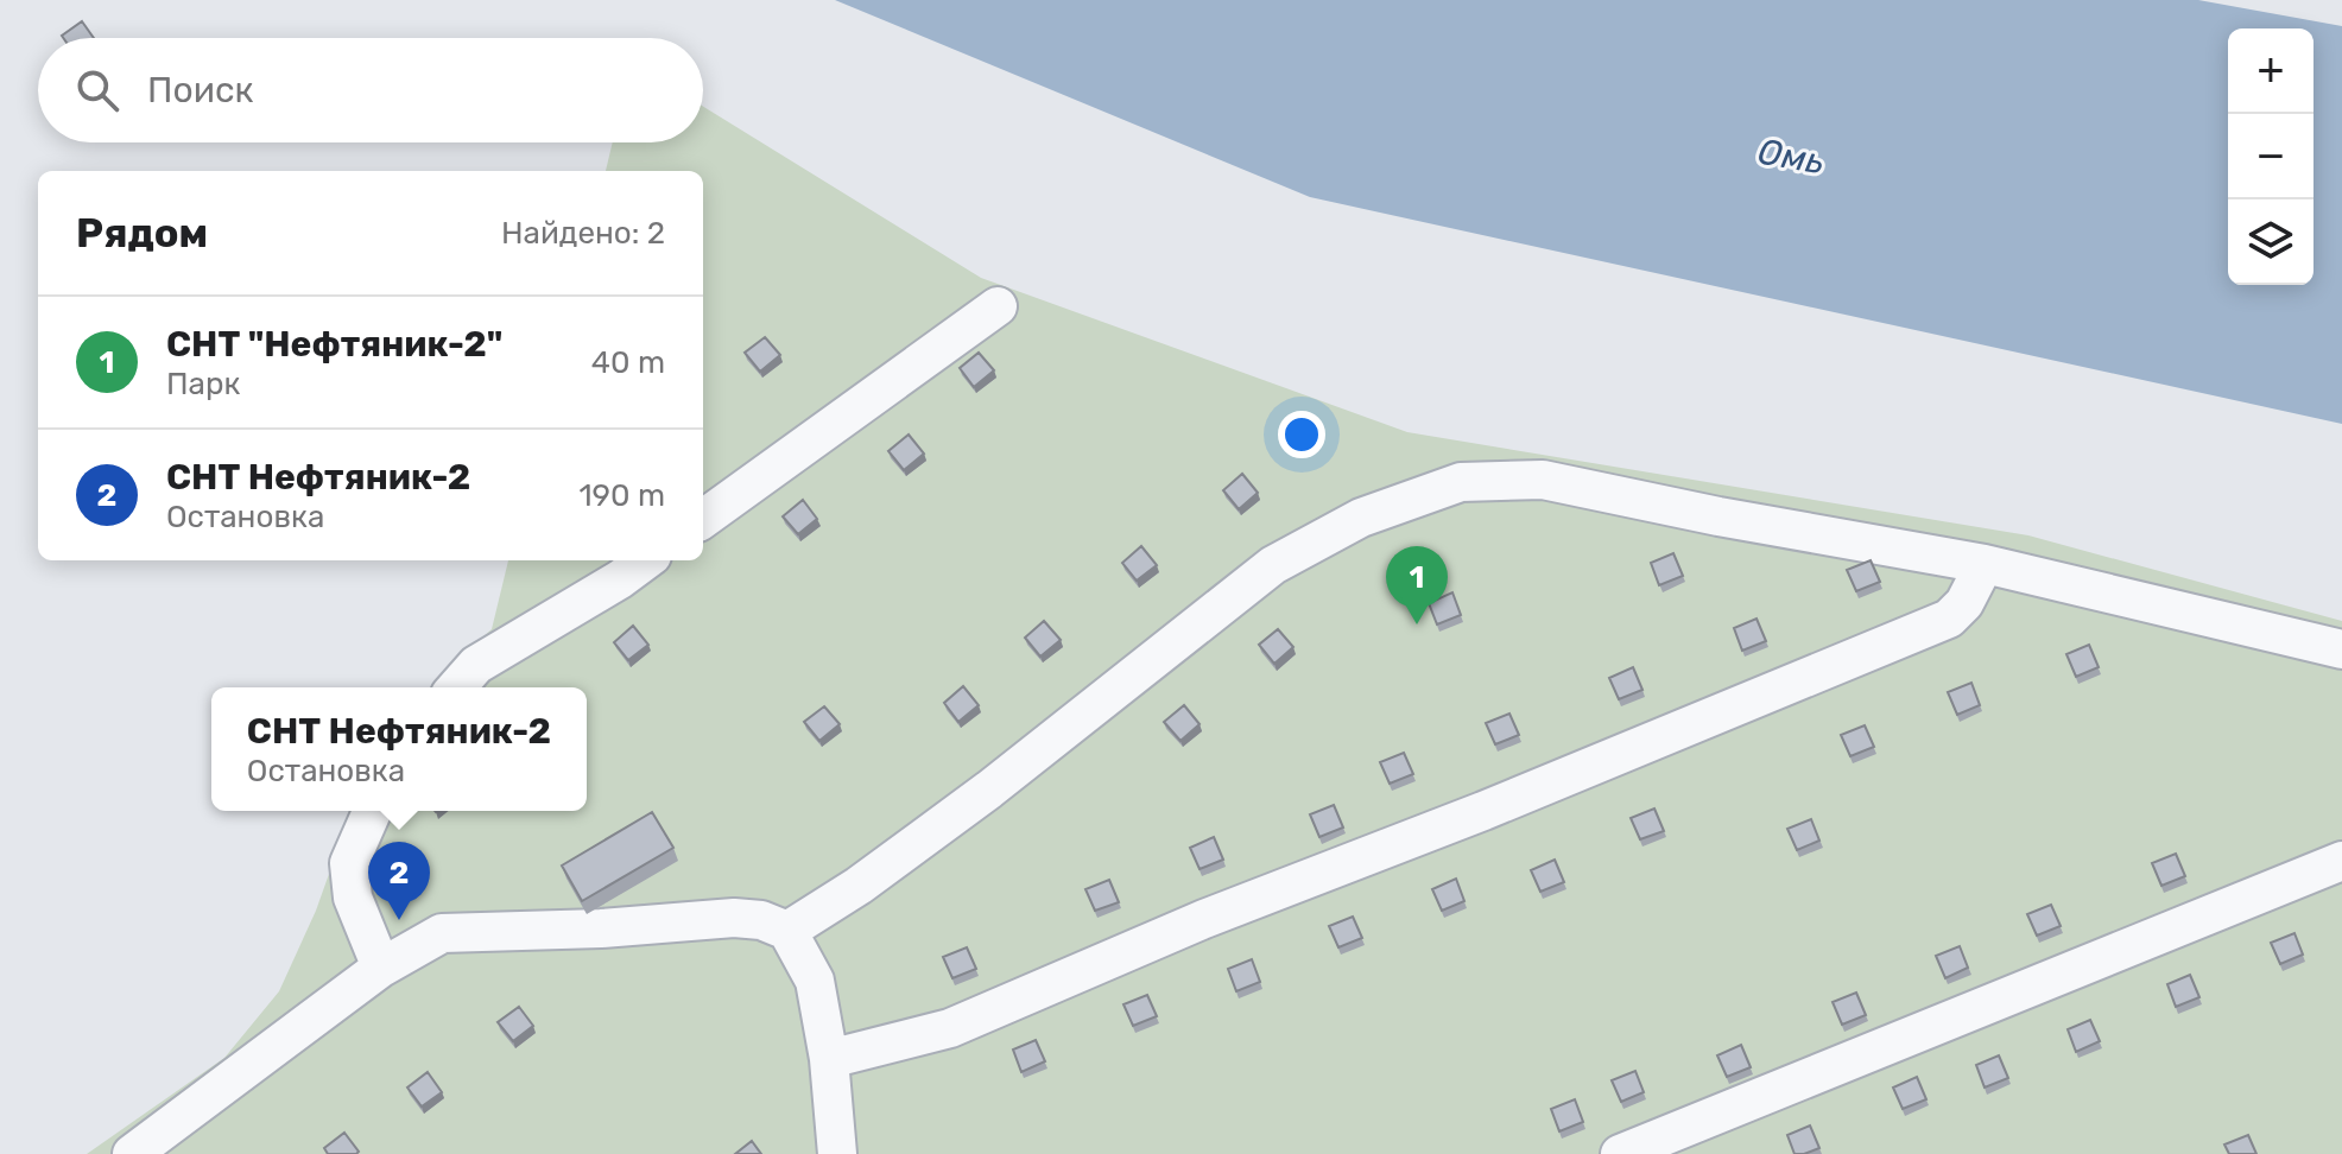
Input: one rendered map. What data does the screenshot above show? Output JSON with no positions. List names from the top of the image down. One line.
{"water":["Омь"],"page":{"map_buttons":["+","−"],"search":"Поиск","heading":["Рядом","Найдено: 2"],"list":[{"mark":"1","name":"СНТ \"Нефтяник-2\"","note":"Парк","value":"40 m"},{"mark":"2","name":"СНТ Нефтяник-2","note":"Остановка","value":"190 m"}],"pins":["1","2"],"popup":["СНТ Нефтяник-2","Остановка"]}}
